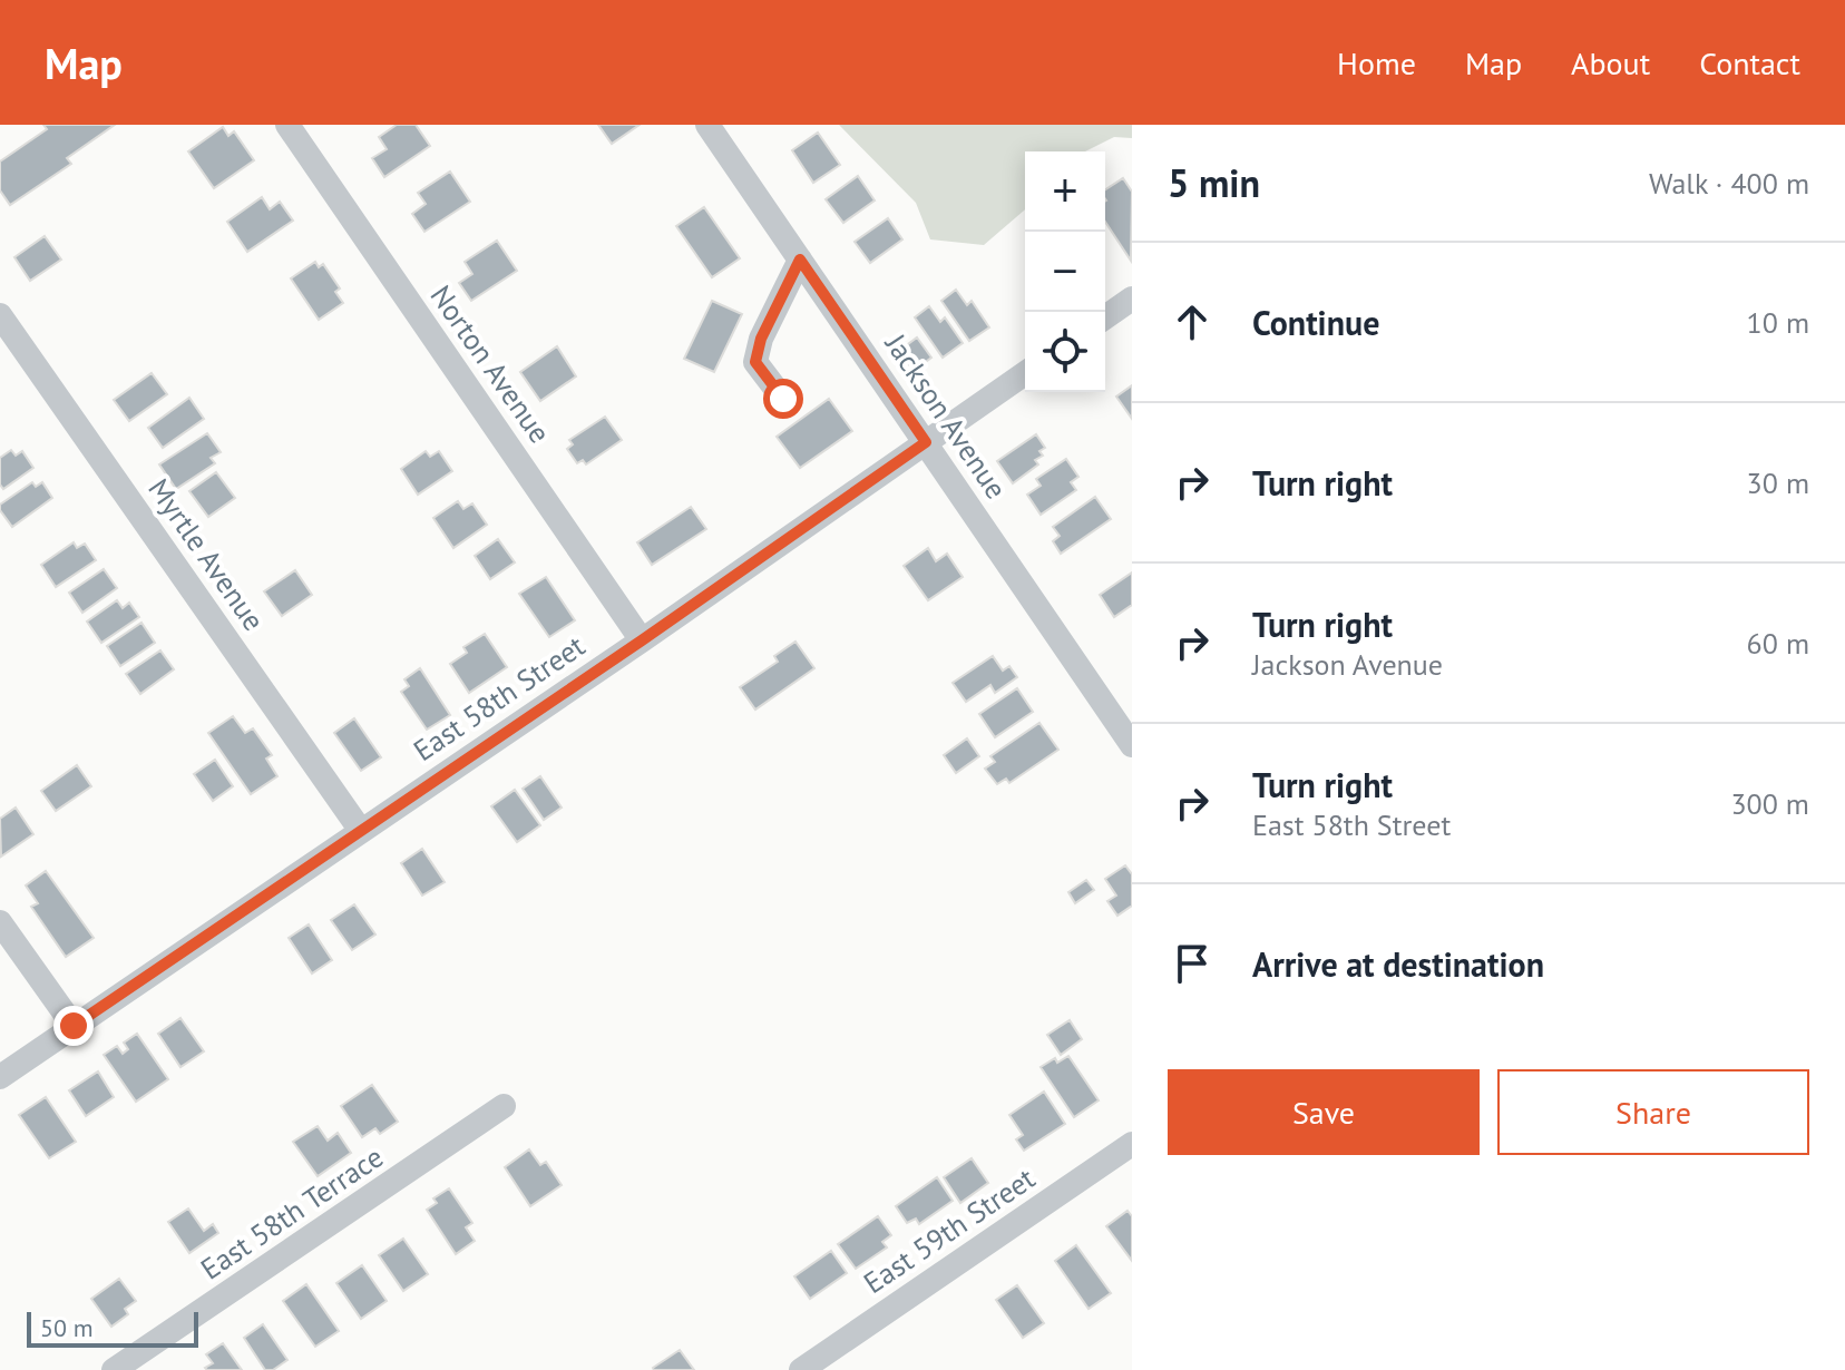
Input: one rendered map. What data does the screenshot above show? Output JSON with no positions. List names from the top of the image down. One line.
{"streets":{"street":["Norton Avenue","Jackson Avenue","Myrtle Avenue","East 58th Street","East 58th Terrace","East 59th Street"]},"crossings":[["Norton Avenue","East 58th Street"],["Jackson Avenue","East 58th Street"],["Myrtle Avenue","East 58th Street"]],"scale_bar":"50 m","page":{"header":"Map","nav":["Home","Map","About","Contact"],"heading":["5 min","Walk · 400 m"],"map_buttons":["+","−"],"list":[["Continue","10 m"],["Turn right","30 m"],["Turn right","Jackson Avenue","60 m"],["Turn right","East 58th Street","300 m"],"Arrive at destination"],"buttons":["Save","Share"],"scale":"50 m"}}
